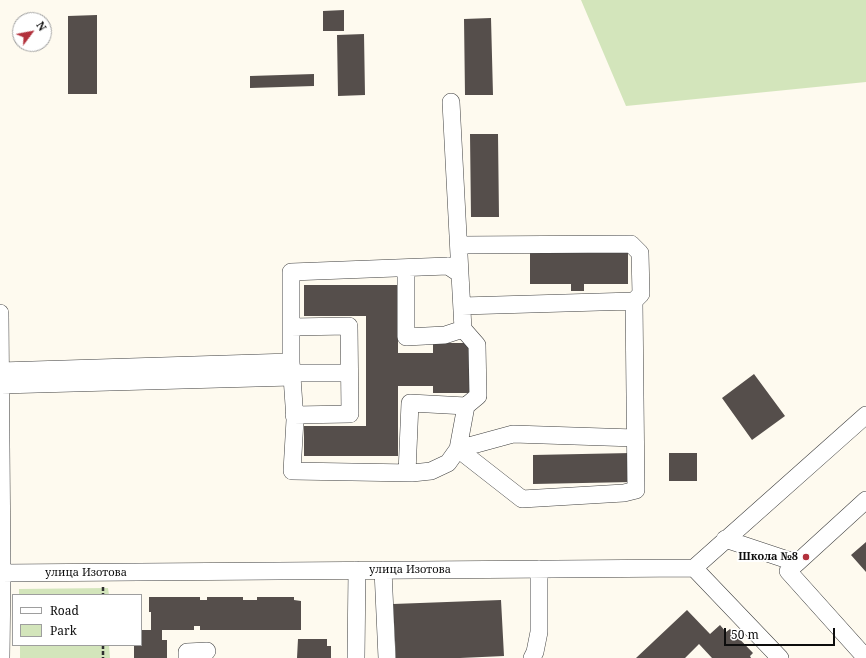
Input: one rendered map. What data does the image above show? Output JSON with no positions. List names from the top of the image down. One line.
{"streets":{"street":["улица Изотова"]},"places":["Школа №8"],"legend":["Road","Park"],"scale_bar":"50 m","north":"top right"}
